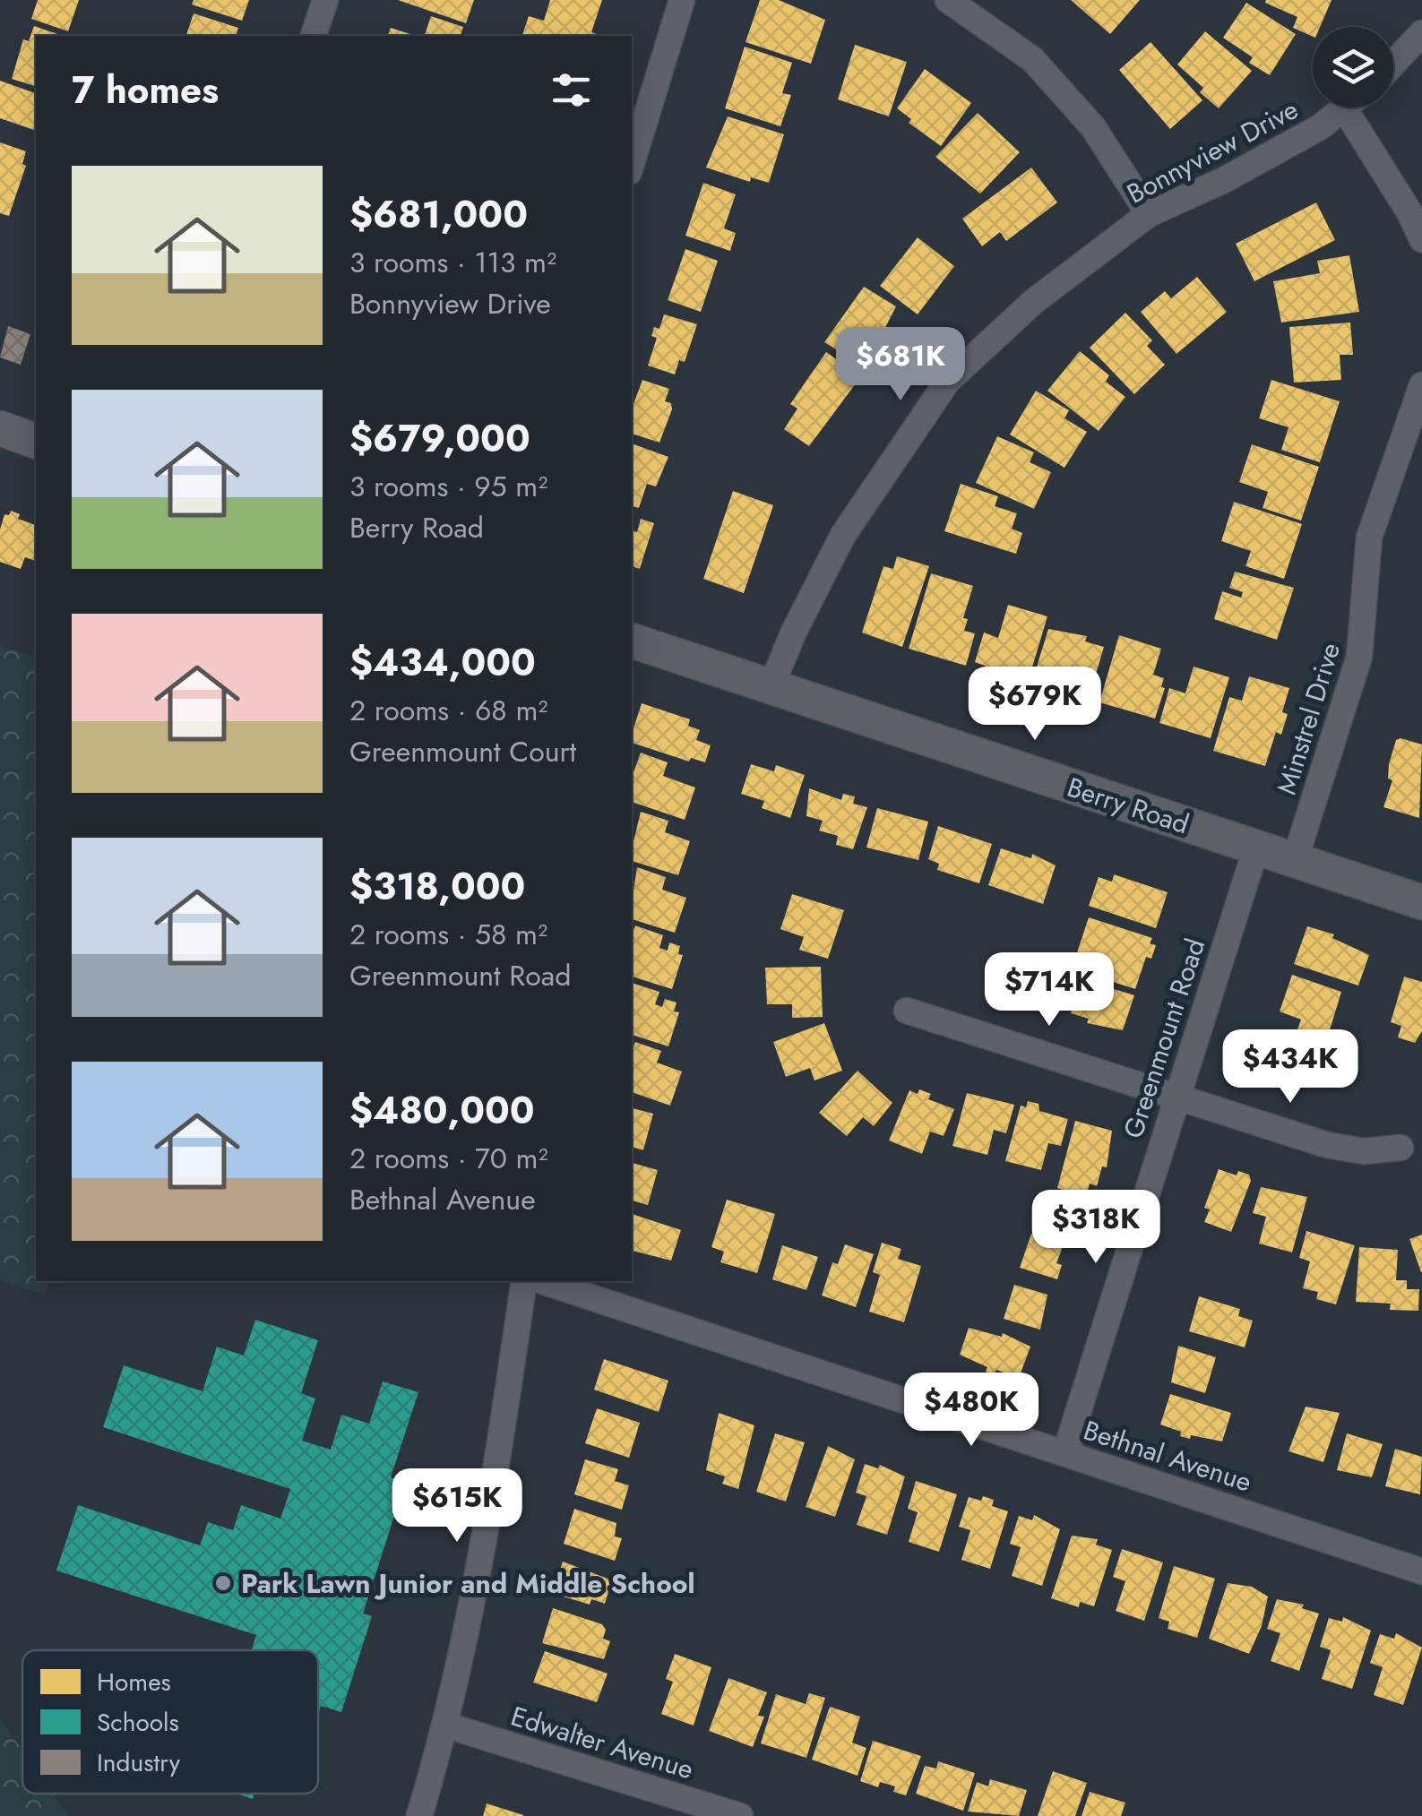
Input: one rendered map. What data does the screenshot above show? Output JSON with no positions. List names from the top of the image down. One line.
{"streets":{"street":["Bonnyview Drive","Minstrel Drive","Berry Road","Greenmount Road","Bethnal Avenue","Edwalter Avenue"]},"crossings":[["Bonnyview Drive","Berry Road"],["Minstrel Drive","Berry Road"],["Berry Road","Greenmount Road"],["Greenmount Road","Bethnal Avenue"]],"places":["Park Lawn Junior and Middle School"],"legend":["Homes","Schools","Industry"],"page":{"heading":"7 homes","list":[{"name":"$681,000","note":"3 rooms · 113 m² · Bonnyview Drive"},{"name":"$679,000","note":"3 rooms · 95 m² · Berry Road"},{"name":"$434,000","note":"2 rooms · 68 m² · Greenmount Court"},{"name":"$318,000","note":"2 rooms · 58 m² · Greenmount Road"},{"name":"$480,000","note":"2 rooms · 70 m² · Bethnal Avenue"}],"price":["$681K","$679K","$714K","$434K","$318K","$480K","$615K"]}}
